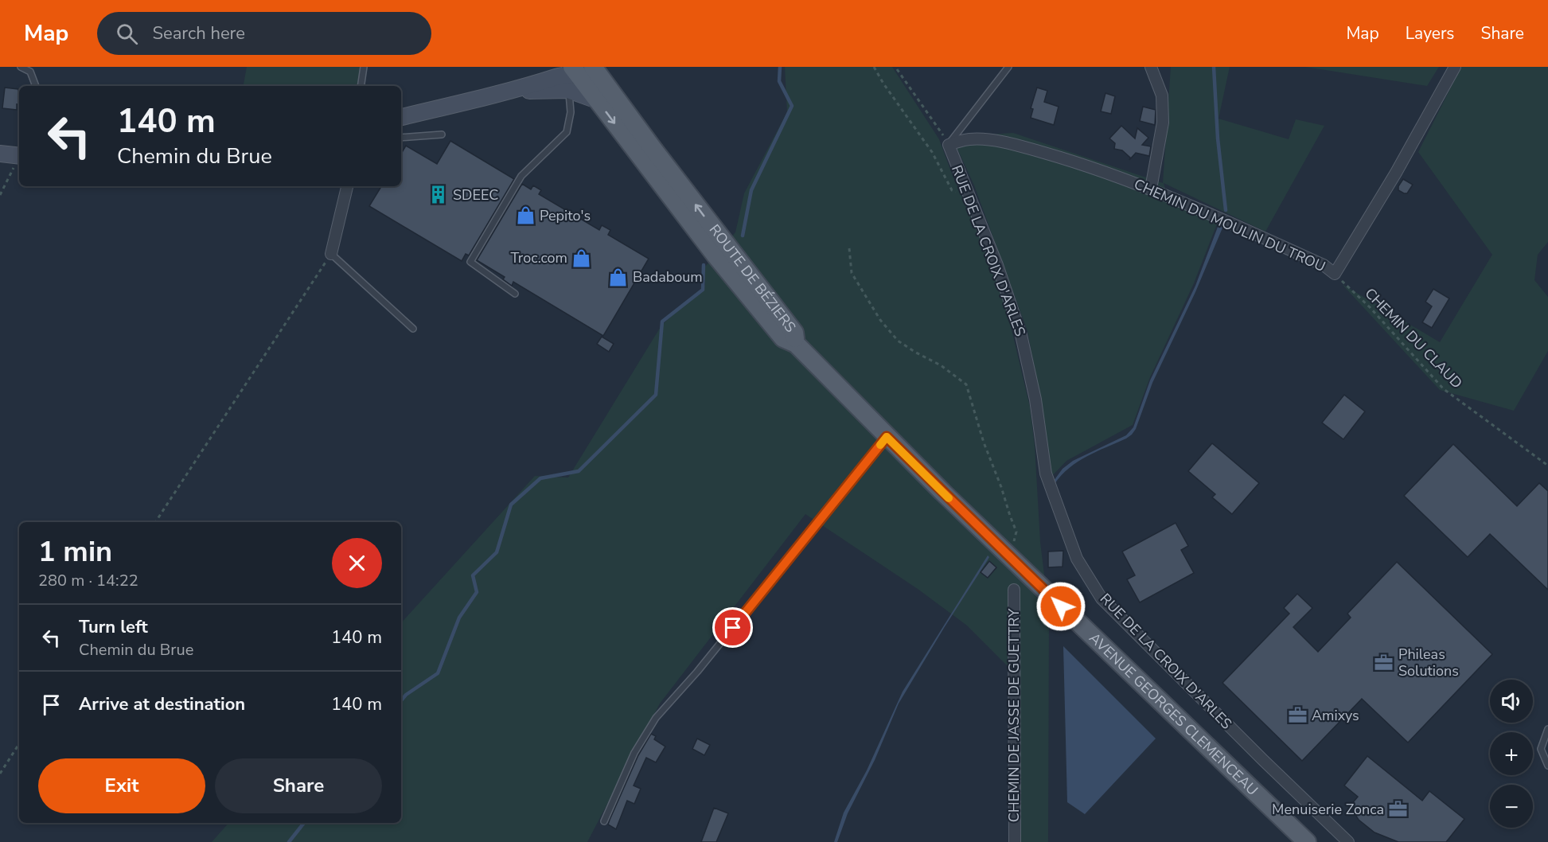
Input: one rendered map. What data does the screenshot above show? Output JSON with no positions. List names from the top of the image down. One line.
{"streets":{"main road":["ROUTE DE BÉZIERS","AVENUE GEORGES CLEMENCEAU"],"street":["CHEMIN DU MOULIN DU TROU","RUE DE LA CROIX D'ARLES","CHEMIN DE JASSE DE GUETTRY"],"path":["CHEMIN DU CLAUD"]},"crossings":[["CHEMIN DU MOULIN DU TROU","RUE DE LA CROIX D'ARLES"],["CHEMIN DU MOULIN DU TROU","CHEMIN DU CLAUD"],["ROUTE DE BÉZIERS","AVENUE GEORGES CLEMENCEAU"]],"places":{"building":["SDEEC"],"shop":["Pepito's","Troc.com","Badaboum"],"office":["Phileas Solutions","Amixys","Menuiserie Zonca"]},"page":{"header":"Map","search":"Search here","nav":["Map","Layers","Share"],"turn":["140 m","Chemin du Brue"],"heading":["1 min","280 m · 14:22"],"list":[{"name":"Turn left","note":"Chemin du Brue","value":"140 m"},{"name":"Arrive at destination","value":"140 m"}],"map_buttons":["+","−"],"buttons":["Exit","Share"]}}
